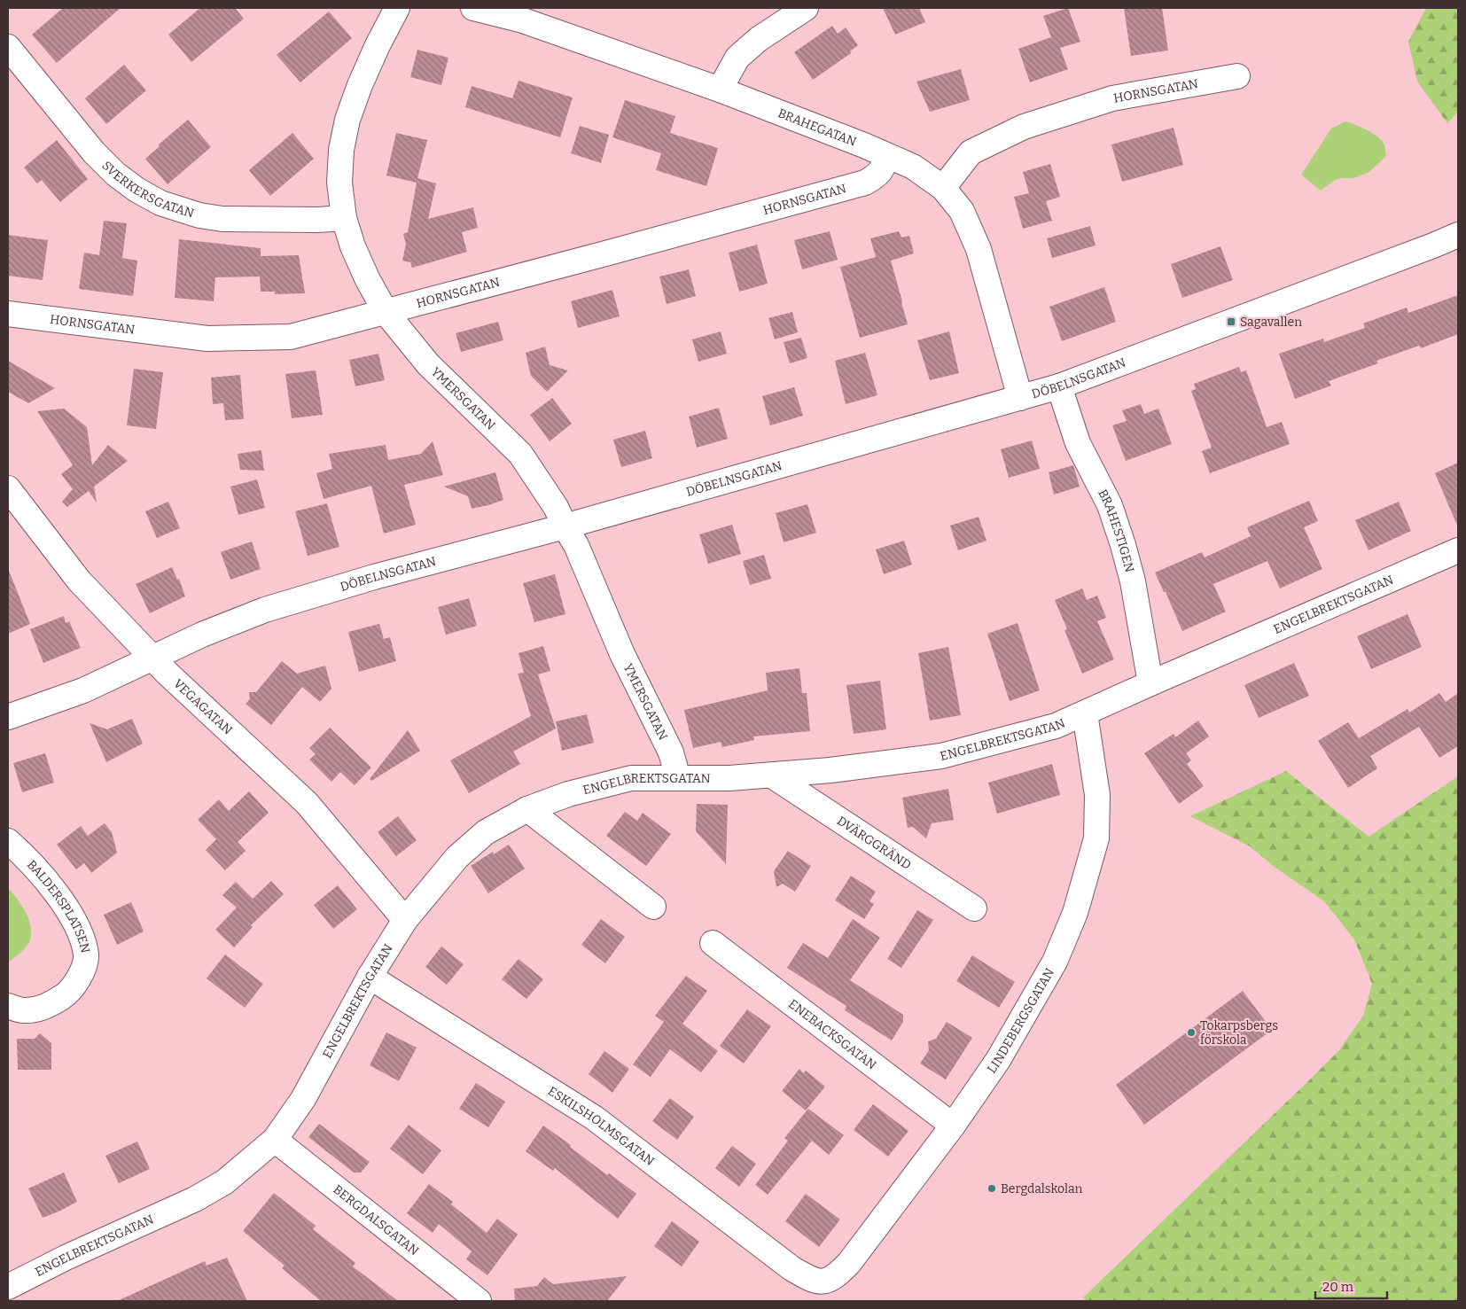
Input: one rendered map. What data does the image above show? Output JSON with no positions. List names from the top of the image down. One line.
{"streets":{"street":["HORNSGATAN","BRAHEGATAN","SVERKERSGATAN","DÖBELNSGATAN","YMERSGATAN","BRAHESTIGEN","ENGELBREKTSGATAN","VEGAGATAN","DVÄRGGRÄND","BALDERSPLATSEN","LINDEBERGSGATAN","ENEBACKSGATAN","ESKILSHOLMSGATAN","BERGDALSGATAN"]},"crossings":[["HORNSGATAN","BRAHEGATAN"],["HORNSGATAN","YMERSGATAN"],["BRAHEGATAN","DÖBELNSGATAN"],["SVERKERSGATAN","YMERSGATAN"],["DÖBELNSGATAN","YMERSGATAN"],["DÖBELNSGATAN","BRAHESTIGEN"],["DÖBELNSGATAN","VEGAGATAN"],["YMERSGATAN","ENGELBREKTSGATAN"],["BRAHESTIGEN","ENGELBREKTSGATAN"],["ENGELBREKTSGATAN","VEGAGATAN"],["ENGELBREKTSGATAN","DVÄRGGRÄND"],["ENGELBREKTSGATAN","LINDEBERGSGATAN"],["ENGELBREKTSGATAN","ESKILSHOLMSGATAN"],["ENGELBREKTSGATAN","BERGDALSGATAN"],["LINDEBERGSGATAN","ENEBACKSGATAN"],["LINDEBERGSGATAN","ESKILSHOLMSGATAN"]],"places":{"transit":["Sagavallen"],"other":["Tokarpsbergs förskola","Bergdalskolan"]},"scale_bar":"20 m"}
